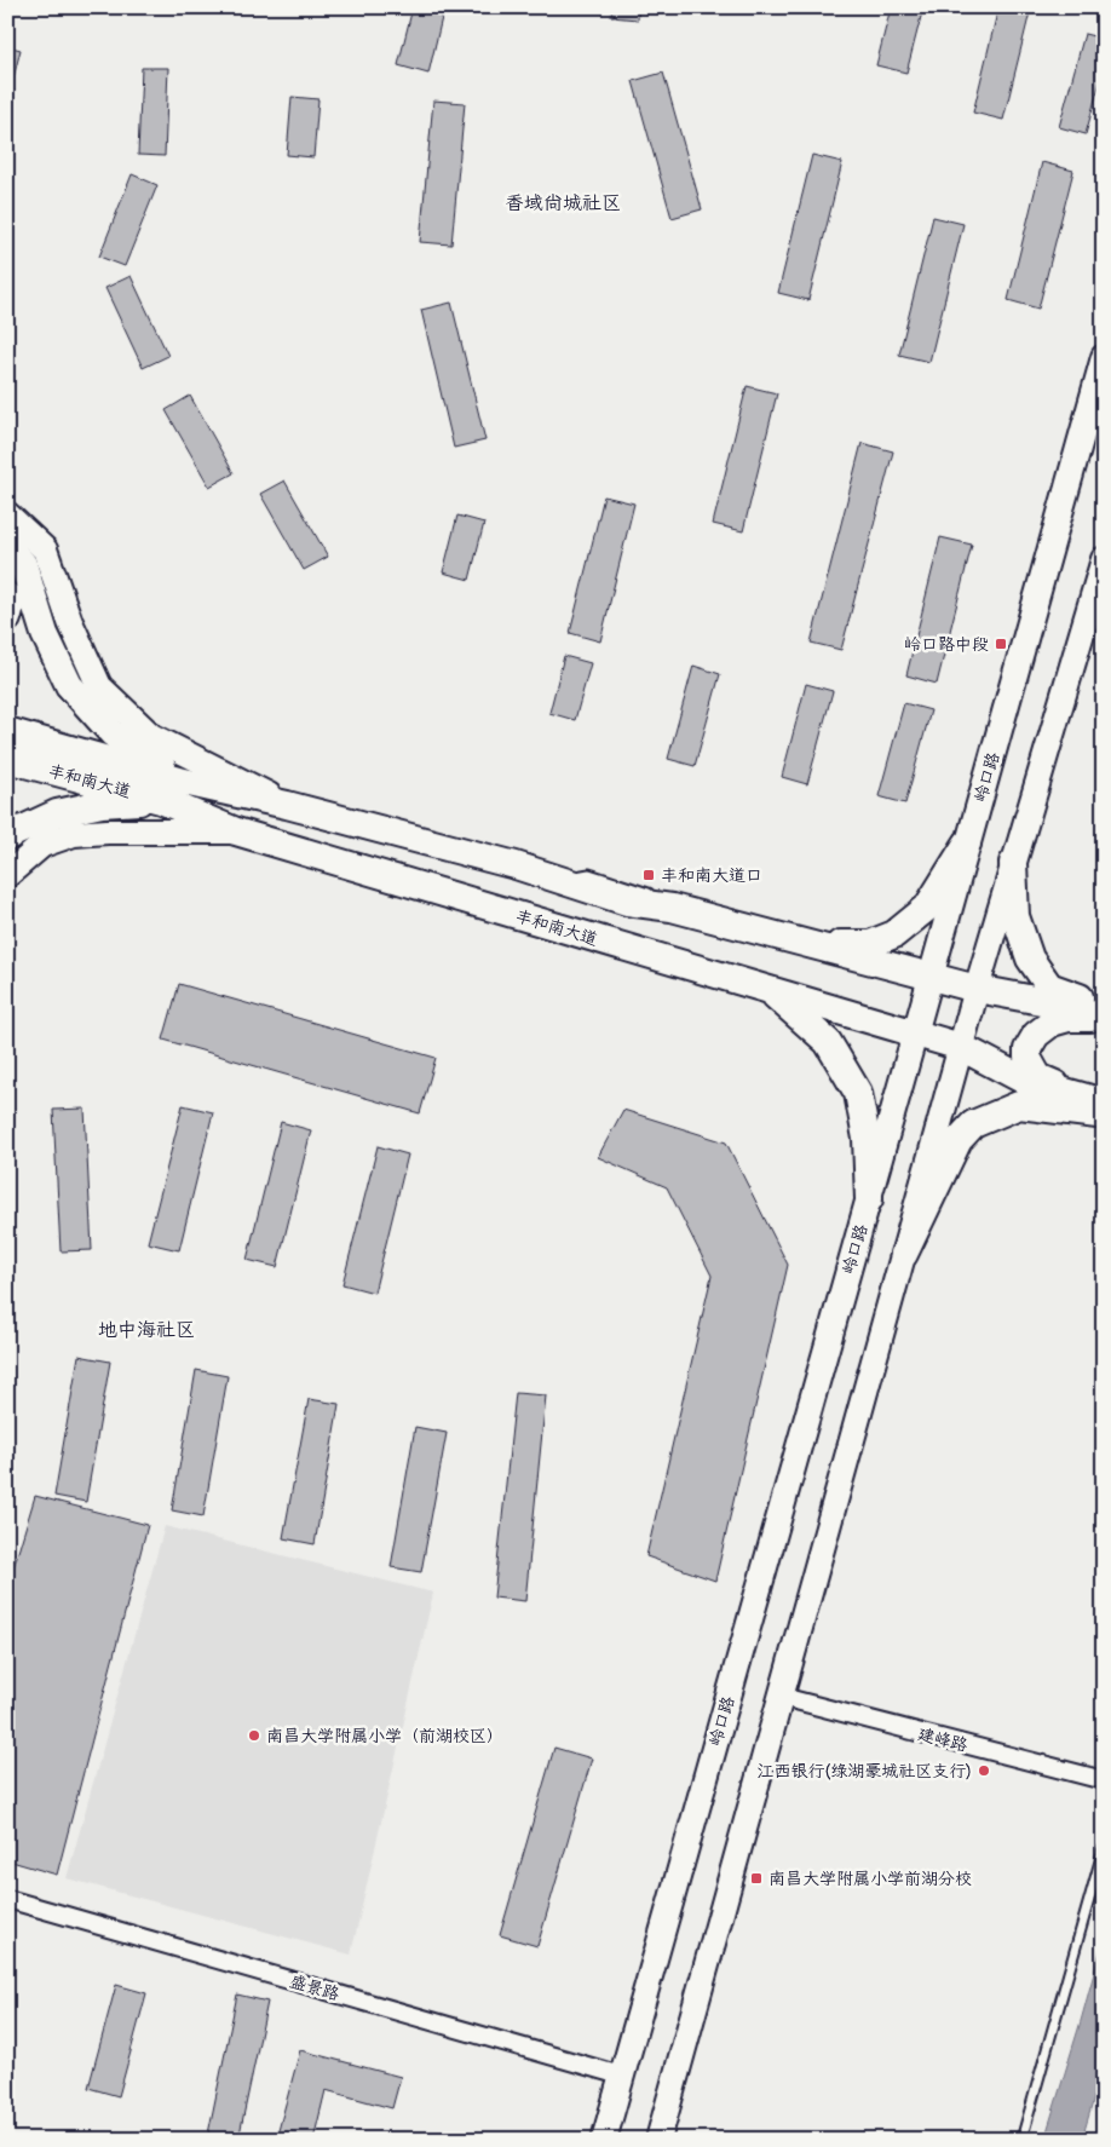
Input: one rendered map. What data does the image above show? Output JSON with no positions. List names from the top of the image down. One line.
{"streets":{"main road":["丰和南大道"],"street":["岭口路","建峰路","盛景路"]},"crossings":[["岭口路","丰和南大道"],["岭口路","盛景路"]],"districts":["香域尚城社区","地中海社区"],"places":{"transit":["岭口路中段","丰和南大道口","南昌大学附属小学前湖分校"],"other":["南昌大学附属小学（前湖校区）","江西银行(绿湖豪城社区支行)"]}}
